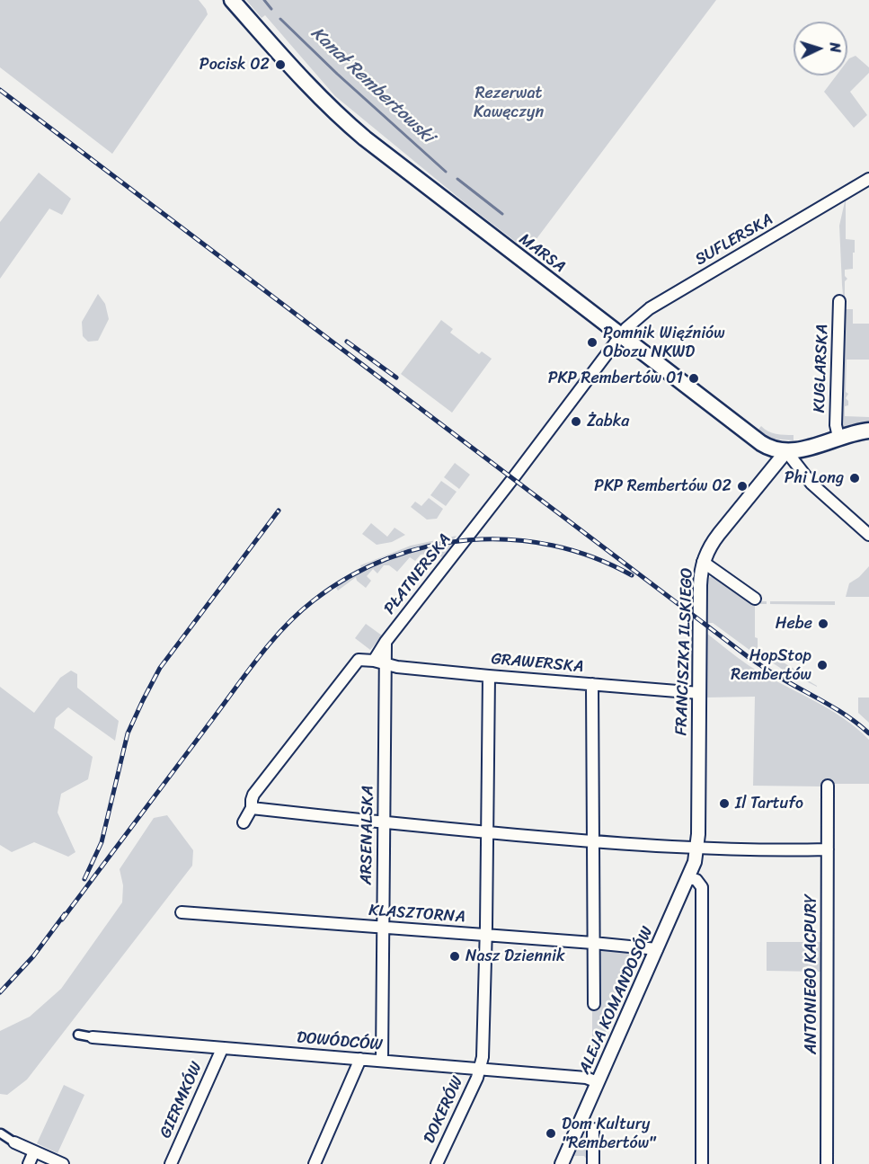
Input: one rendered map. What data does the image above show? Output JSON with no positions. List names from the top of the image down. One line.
{"streets":{"main road":["MARSA"],"street":["SUFLERSKA","KUGLARSKA","PŁATNERSKA","FRANCISZKA ILSKIEGO","GRAWERSKA","ARSENALSKA","KLASZTORNA","ANTONIEGO KACPURY","ALEJA KOMANDOSÓW","DOWÓDCÓW","GIERMKÓW","DOKERÓW"]},"crossings":[["SUFLERSKA","MARSA"],["SUFLERSKA","PŁATNERSKA"],["MARSA","KUGLARSKA"],["MARSA","PŁATNERSKA"],["MARSA","FRANCISZKA ILSKIEGO"],["PŁATNERSKA","GRAWERSKA"],["PŁATNERSKA","ARSENALSKA"],["FRANCISZKA ILSKIEGO","GRAWERSKA"],["FRANCISZKA ILSKIEGO","ALEJA KOMANDOSÓW"],["GRAWERSKA","ARSENALSKA"],["GRAWERSKA","DOKERÓW"],["ARSENALSKA","KLASZTORNA"],["ARSENALSKA","DOWÓDCÓW"],["KLASZTORNA","ALEJA KOMANDOSÓW"],["KLASZTORNA","DOKERÓW"],["ALEJA KOMANDOSÓW","DOWÓDCÓW"],["DOWÓDCÓW","GIERMKÓW"],["DOWÓDCÓW","DOKERÓW"]],"water":["Kanał Rembertowski"],"parks":["Rezerwat Kawęczyn"],"places":["Pocisk 02","Pomnik Więźniów Obozu NKWD","PKP Rembertów 01","Żabka","Phi Long","PKP Rembertów 02","Hebe","HopStop Rembertów","Il Tartufo","Nasz Dziennik","Dom Kultury \"Rembertów\""],"north":"right"}
